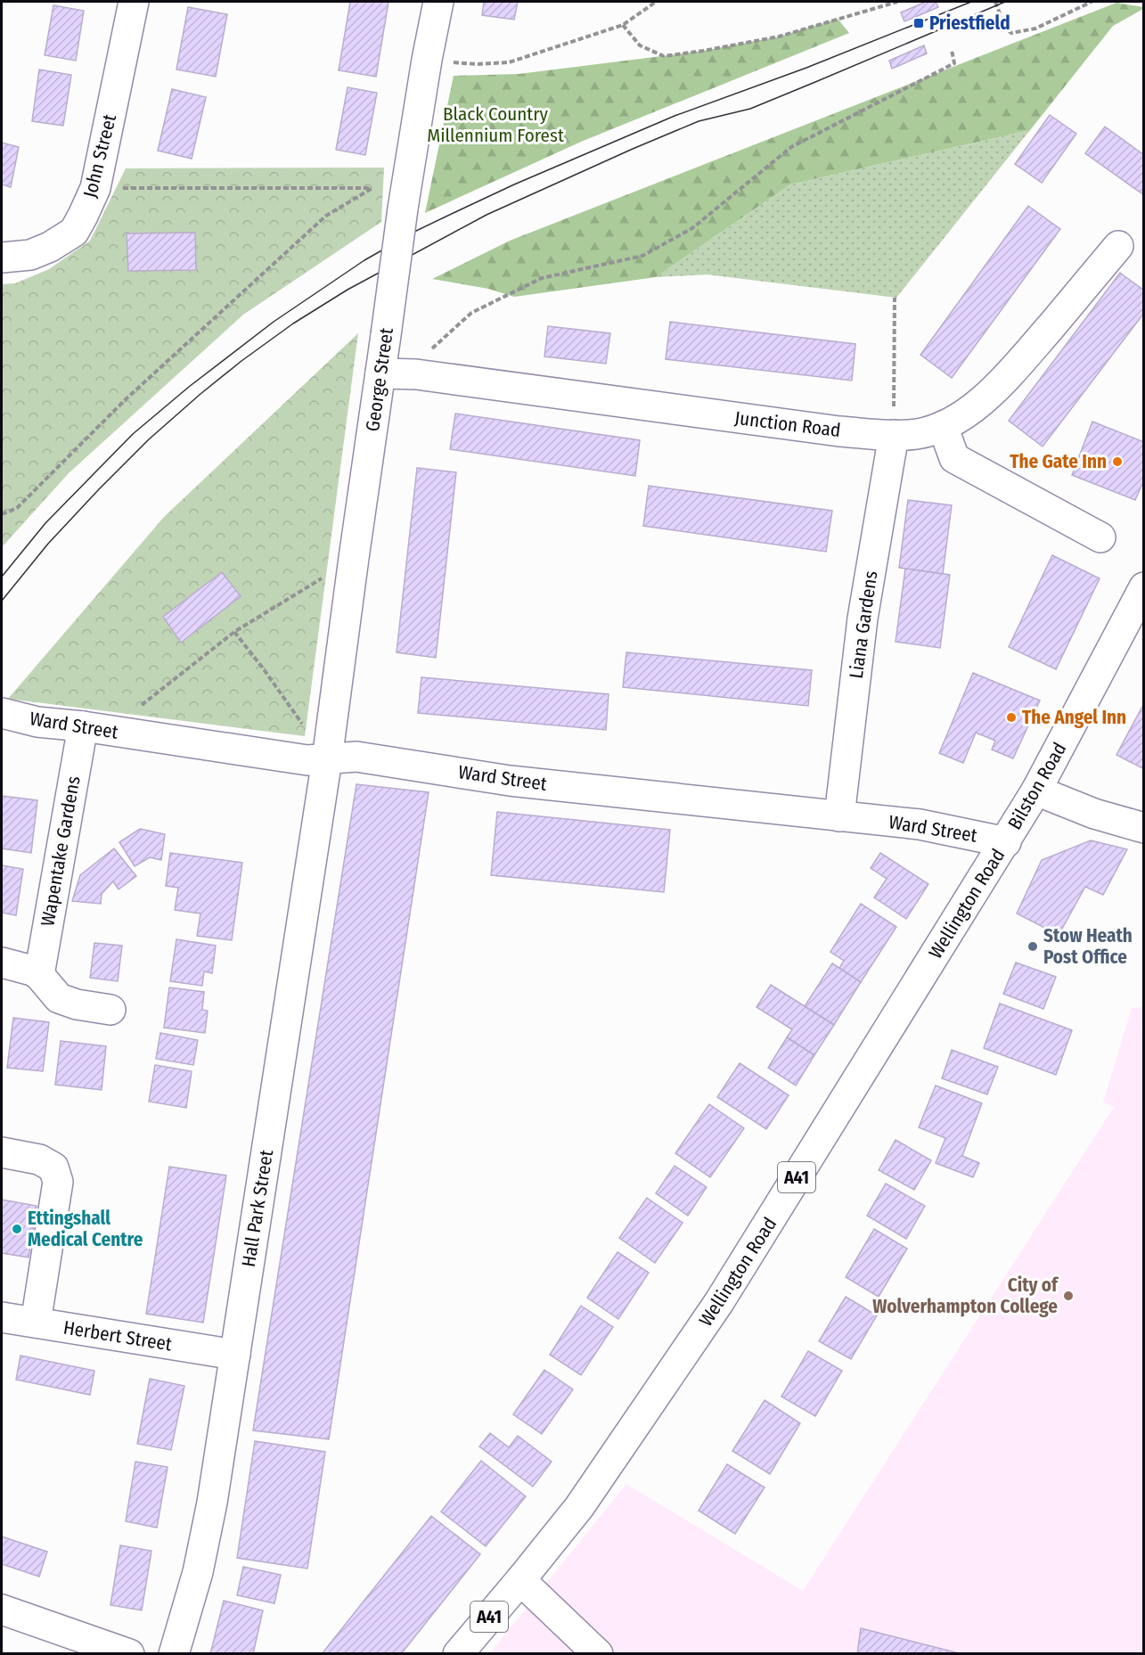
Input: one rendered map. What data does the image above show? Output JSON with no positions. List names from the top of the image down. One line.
{"streets":{"main road":["John Street","George Street","Junction Road","Liana Gardens","Ward Street","Bilston Road","Wapentake Gardens","Wellington Road","A41","Hall Park Street","Herbert Street"]},"crossings":[["George Street","Junction Road"],["George Street","Ward Street"],["George Street","Hall Park Street"],["Junction Road","Liana Gardens"],["Liana Gardens","Ward Street"],["Ward Street","Bilston Road"],["Ward Street","Wapentake Gardens"],["Ward Street","Wellington Road"],["Ward Street","Hall Park Street"],["Bilston Road","Wellington Road"],["Hall Park Street","Herbert Street"]],"parks":["Black Country Millennium Forest"],"places":{"transit":["Priestfield"],"other":["The Gate Inn","The Angel Inn","Stow Heath Post Office","Ettingshall Medical Centre","City of Wolverhampton College"]}}
